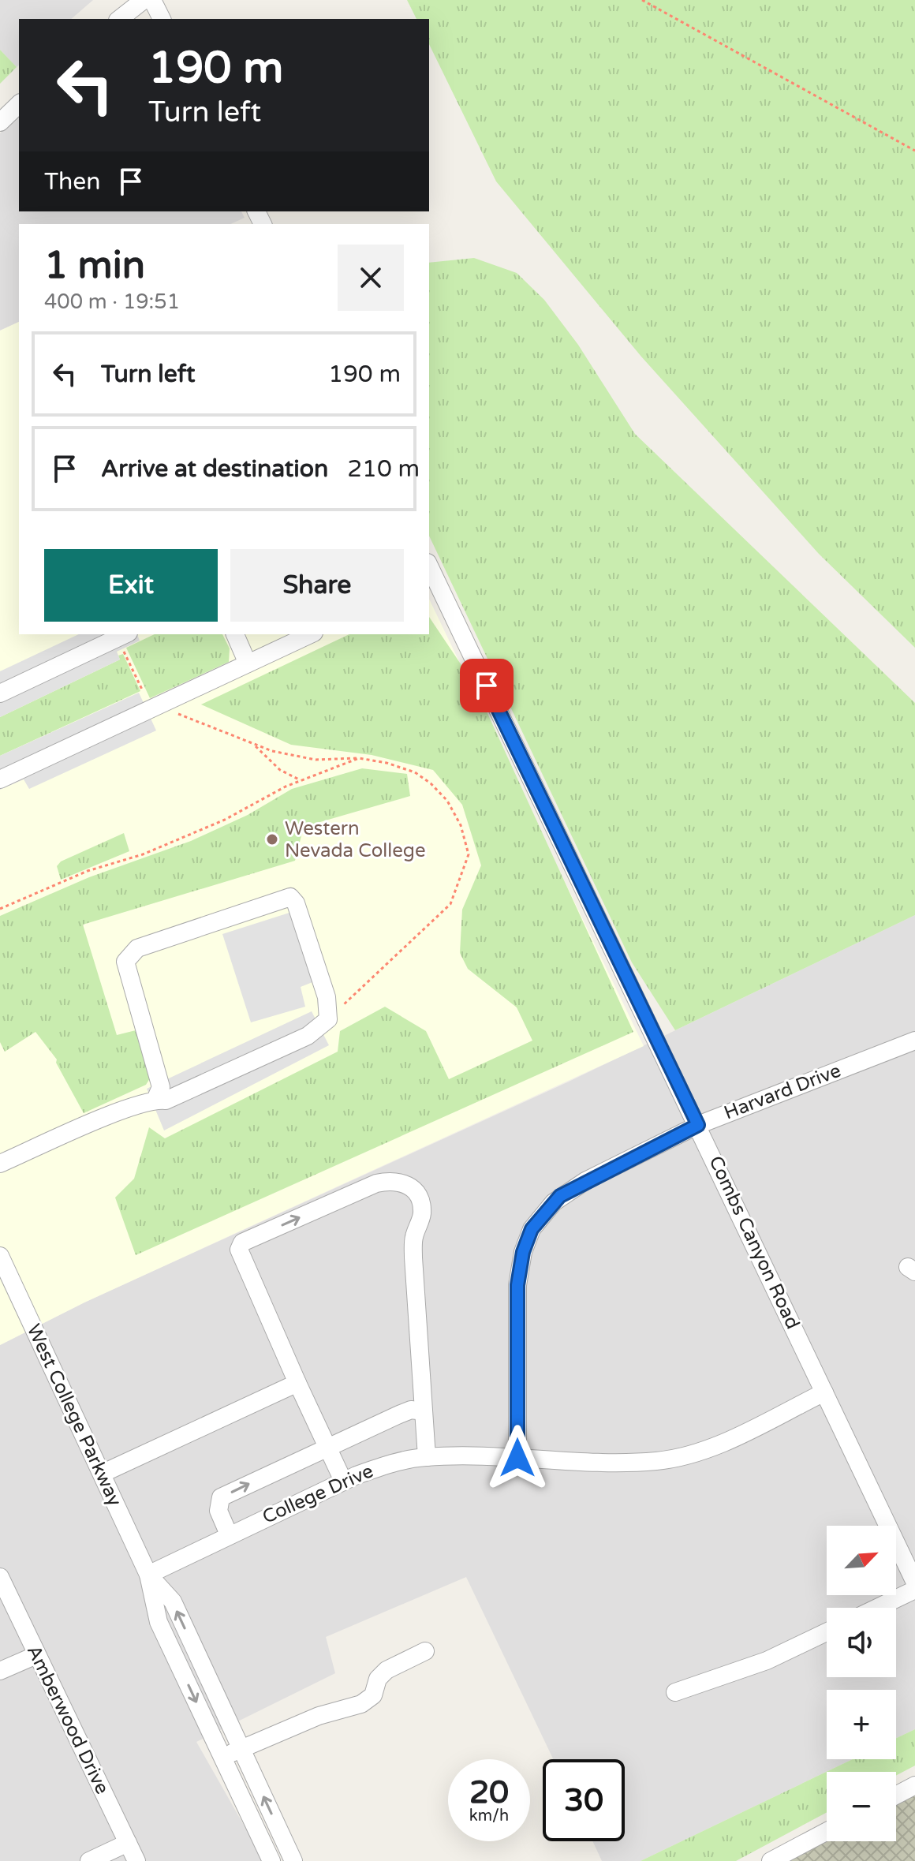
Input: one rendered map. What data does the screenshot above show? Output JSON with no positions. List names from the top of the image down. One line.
{"streets":{"street":["Harvard Drive","Combs Canyon Road","West College Parkway","College Drive","Amberwood Drive"]},"crossings":[["Harvard Drive","Combs Canyon Road"],["Harvard Drive","College Drive"],["Combs Canyon Road","College Drive"],["West College Parkway","College Drive"]],"places":["Western Nevada College"],"north":"top right","page":{"turn":["190 m","Turn left"],"then":"Then","heading":["1 min","400 m · 19:51"],"list":[{"name":"Turn left","value":"190 m"},{"name":"Arrive at destination","value":"210 m"}],"buttons":["Exit","Share"],"map_buttons":["+","−"],"speed":"20 km/h","limit":"30"}}
